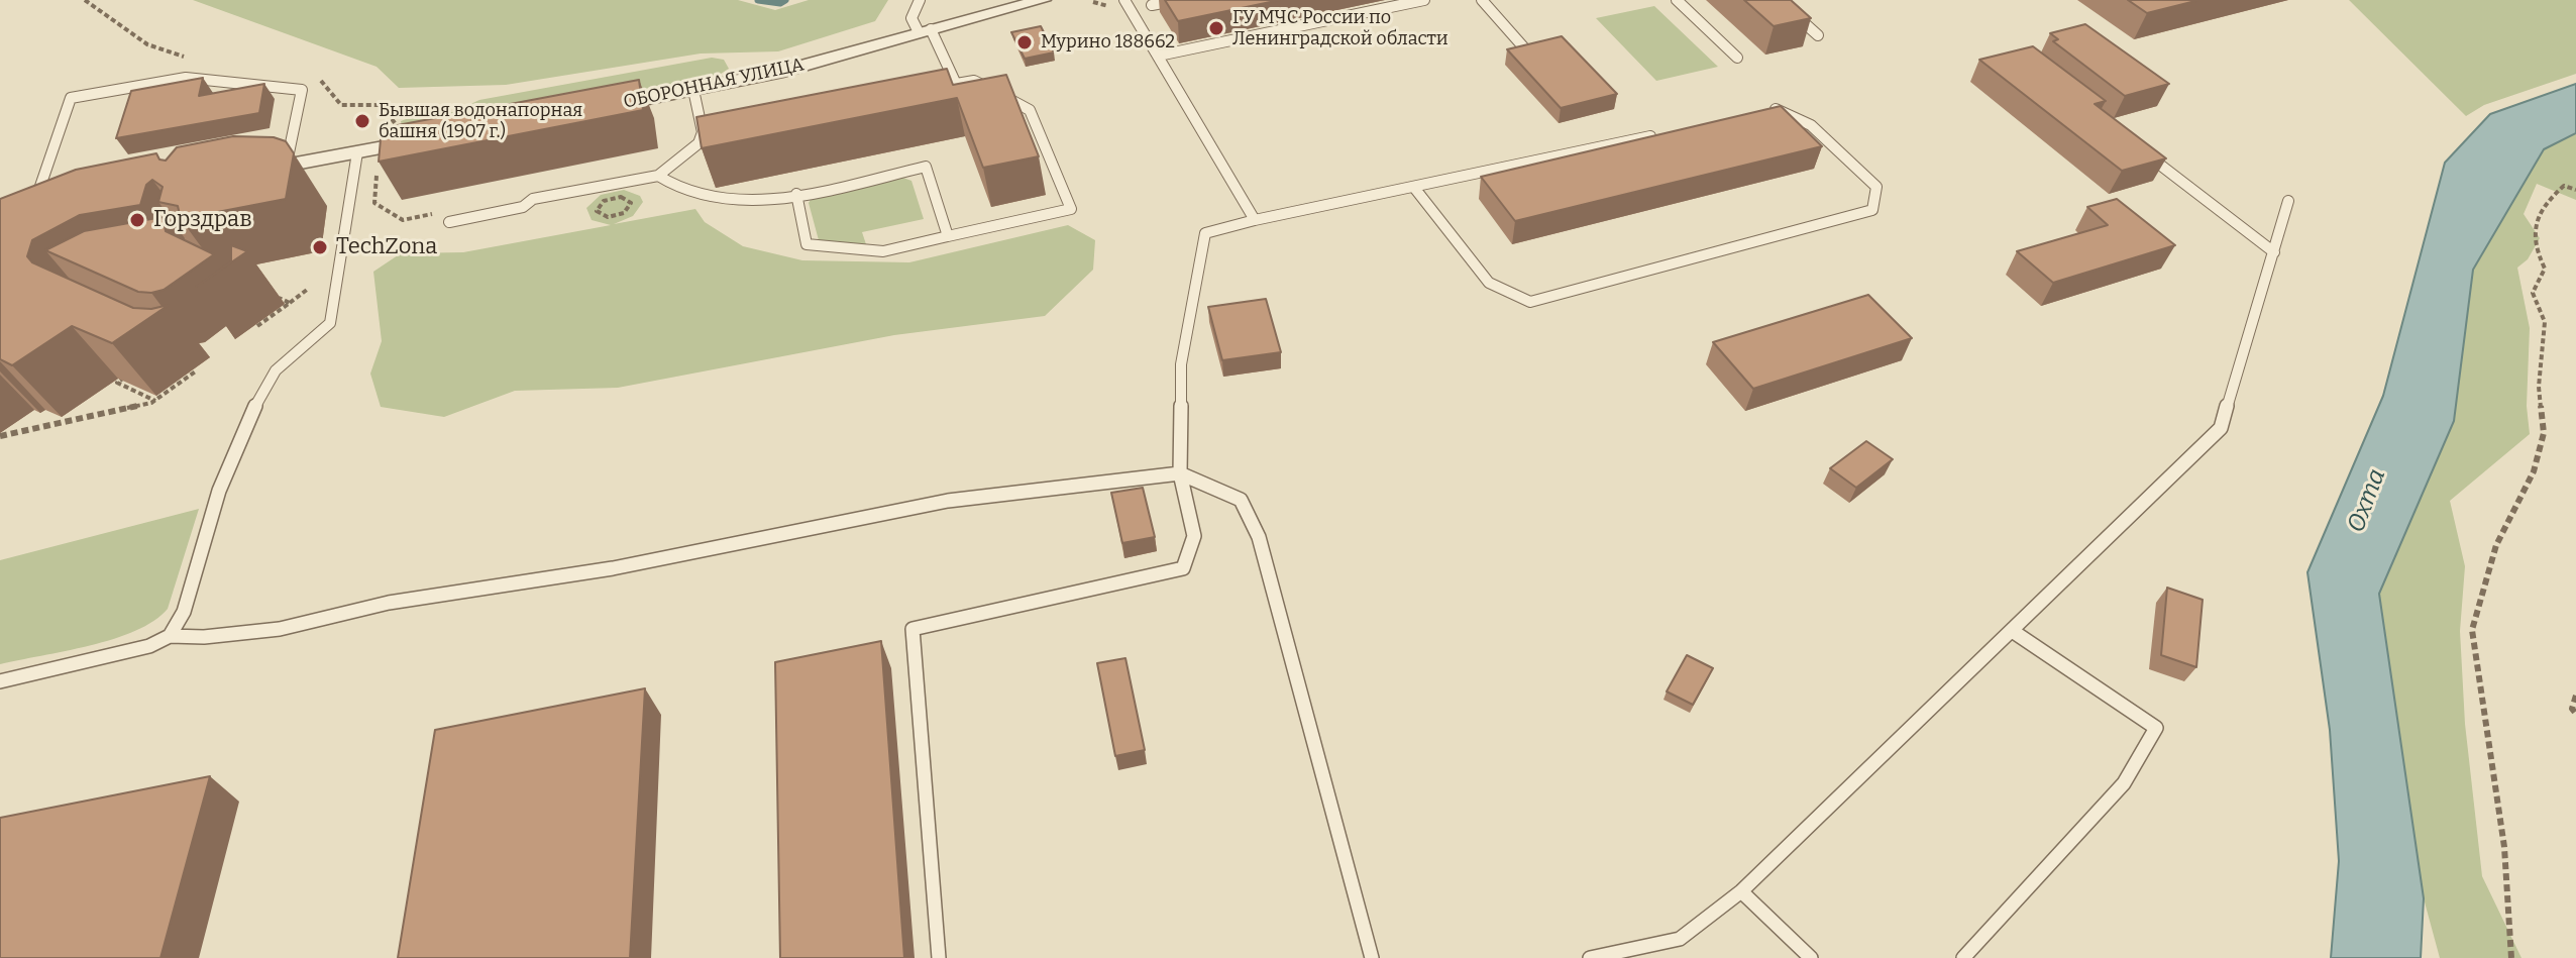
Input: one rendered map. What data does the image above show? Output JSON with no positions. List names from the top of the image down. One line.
{"streets":{"street":["ОБОРОННАЯ УЛИЦА"]},"water":["Охта"],"places":["ГУ МЧС России по Ленинградской области","Мурино 188662","Бывшая водонапорная башня (1907 г.)","Горздрав","TechZona"]}
